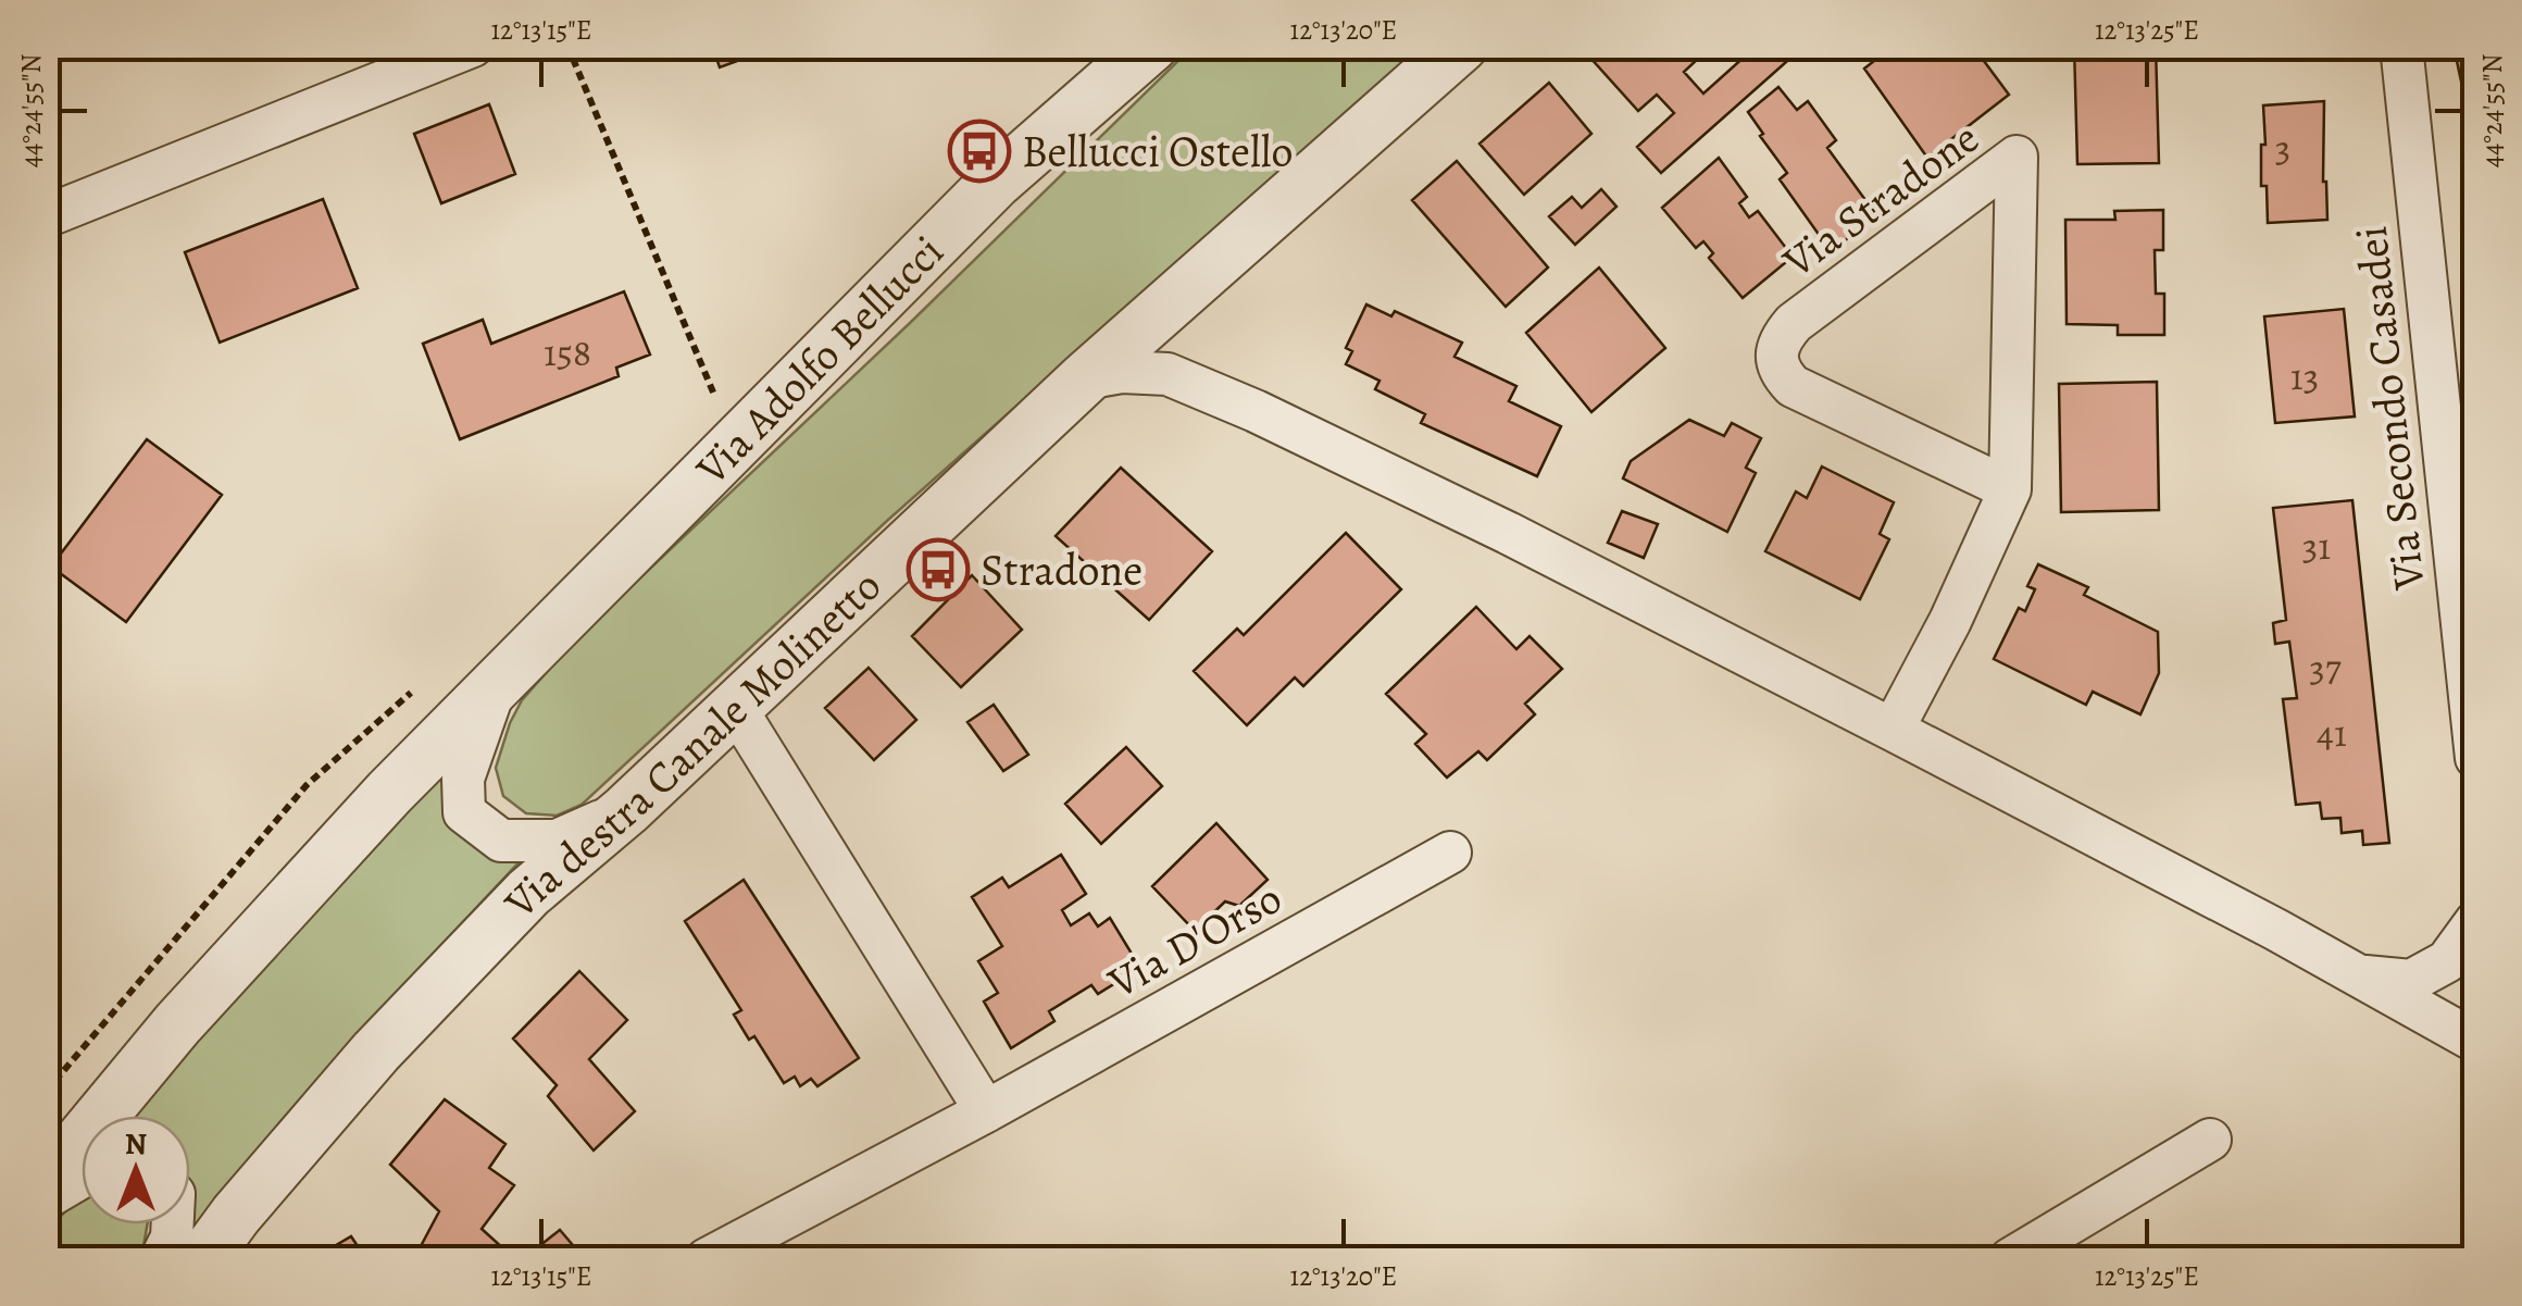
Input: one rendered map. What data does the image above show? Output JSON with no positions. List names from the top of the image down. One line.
{"streets":{"street":["Via Stradone","Via Adolfo Bellucci","Via Secondo Casadei","Via destra Canale Molinetto","Via D'Orso"]},"crossings":[["Via Adolfo Bellucci","Via destra Canale Molinetto"]],"places":{"bus stop":["Bellucci Ostello","Stradone"]},"house_numbers":["3","158","13","31","37","41"],"north":"top","coordinates":["12°13'15\"E","12°13'20\"E","12°13'25\"E","44°24'55\"N"]}
